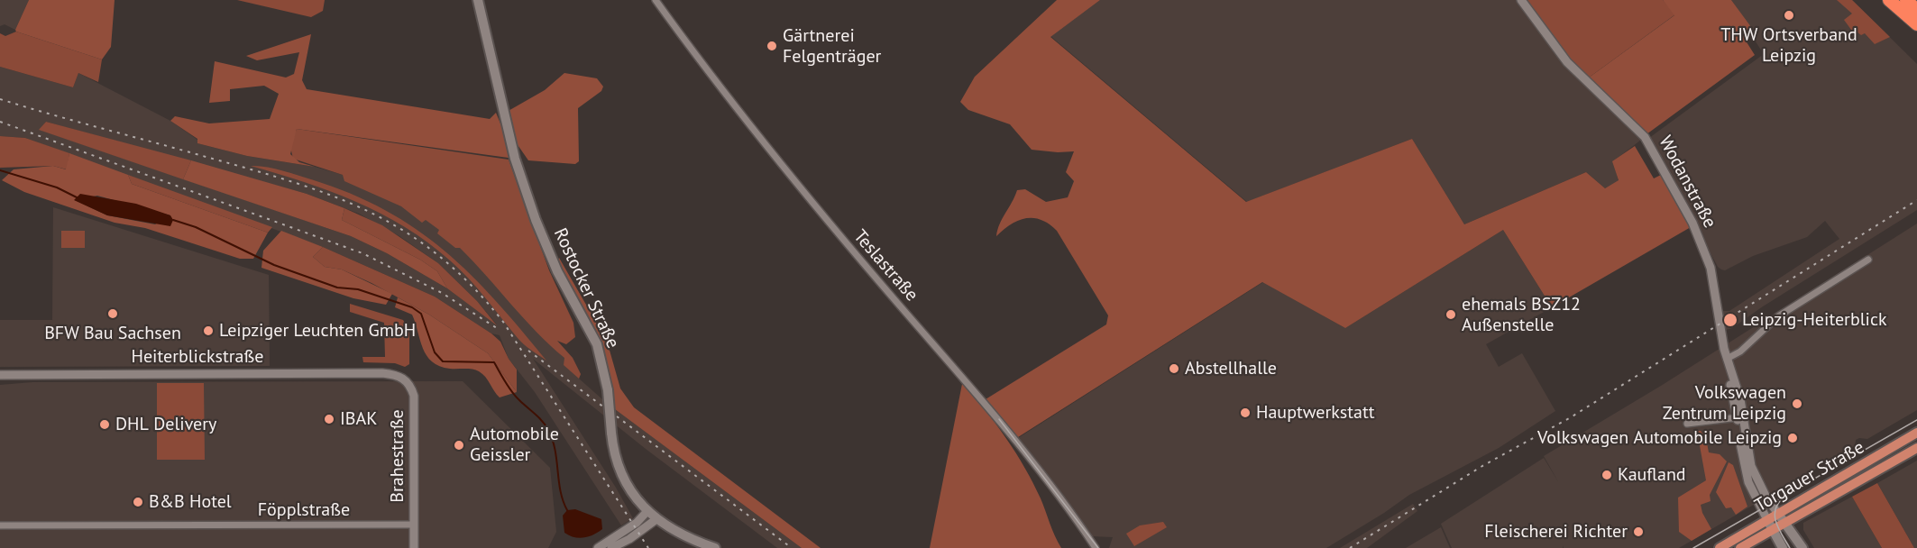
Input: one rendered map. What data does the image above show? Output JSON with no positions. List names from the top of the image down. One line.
{"streets":{"main road":["Wodanstraße","Rostocker Straße","Torgauer Straße"],"street":["Teslastraße","Heiterblickstraße","Brahestraße","Föpplstraße"]},"crossings":[["Wodanstraße","Torgauer Straße"],["Heiterblickstraße","Brahestraße"],["Brahestraße","Föpplstraße"]],"places":["THW Ortsverband Leipzig","Gärtnerei Felgenträger","BFW Bau Sachsen","ehemals BSZ12 Außenstelle","Leipzig-Heiterblick","Leipziger Leuchten GmbH","Abstellhalle","Volkswagen Zentrum Leipzig","Hauptwerkstatt","IBAK","DHL Delivery","Volkswagen Automobile Leipzig","Automobile Geissler","Kaufland","B&B Hotel","Fleischerei Richter"]}
